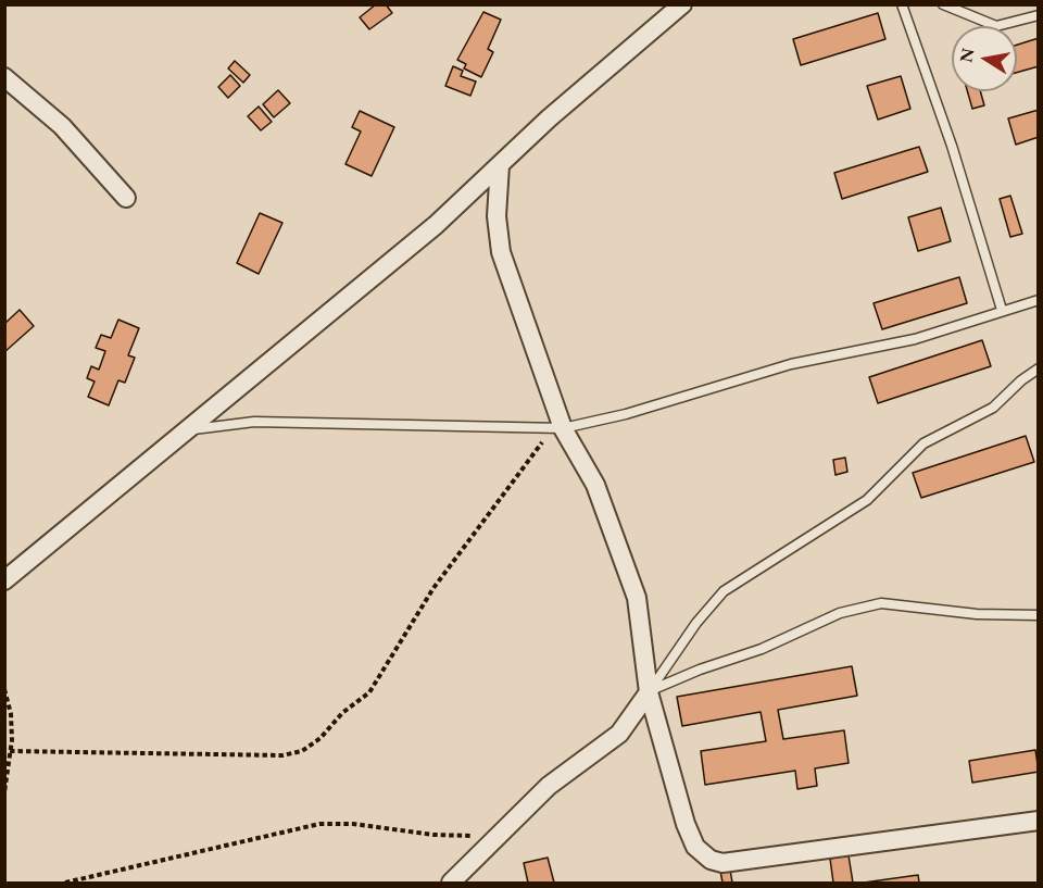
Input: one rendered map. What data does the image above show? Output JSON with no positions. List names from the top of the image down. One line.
{"north":"left"}
